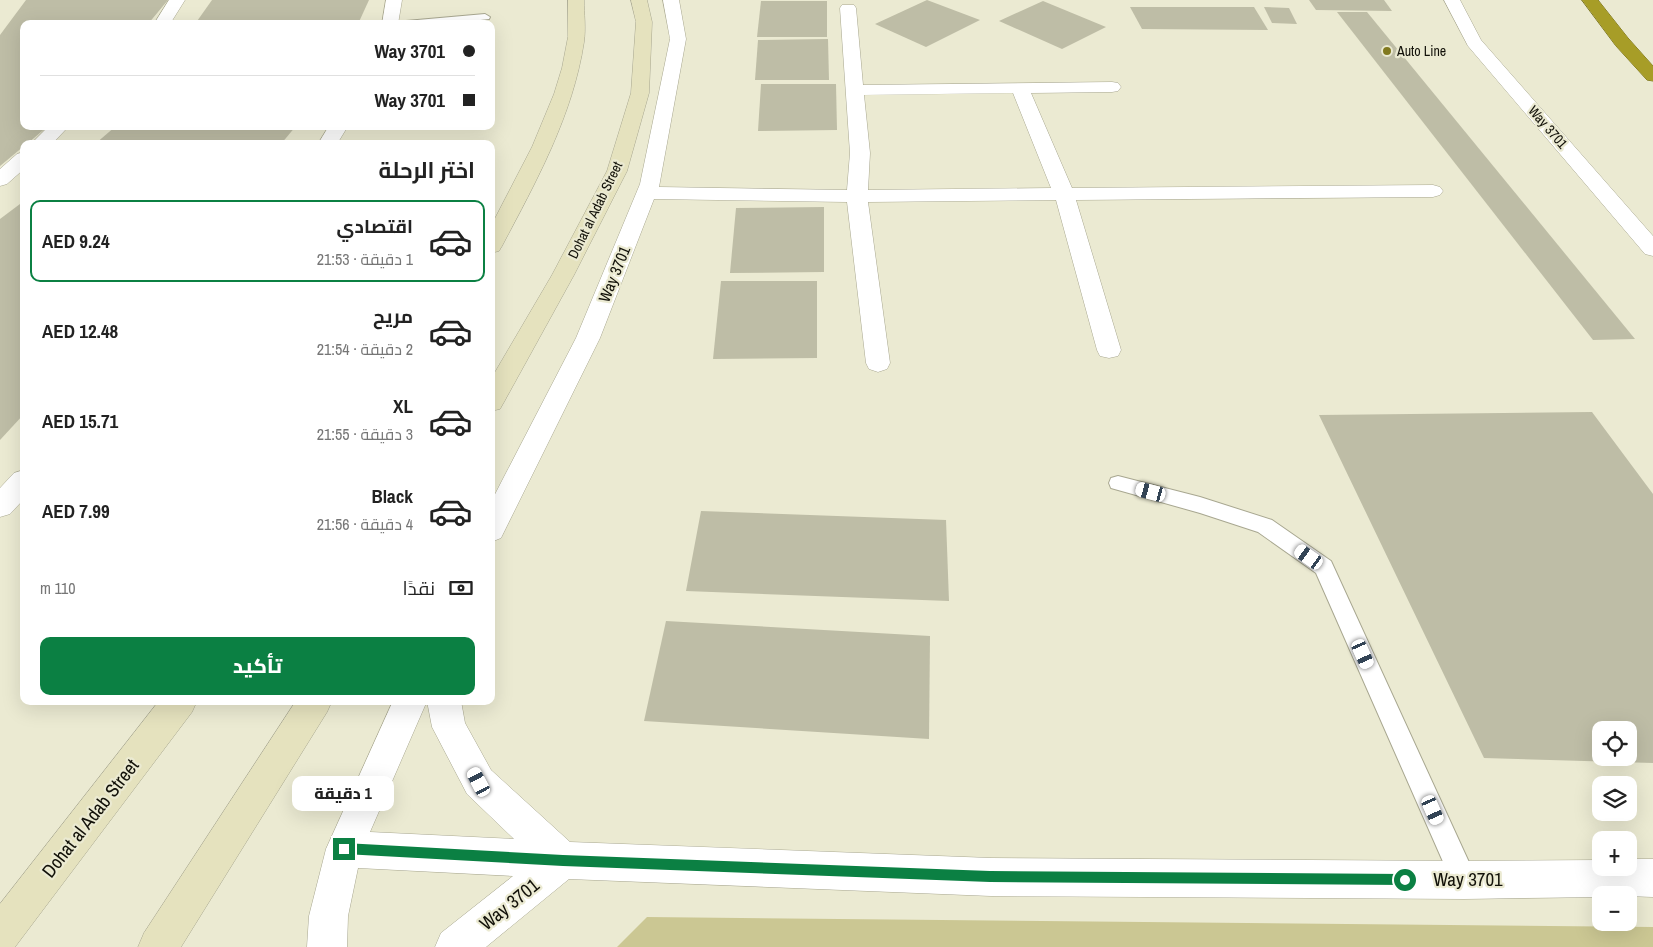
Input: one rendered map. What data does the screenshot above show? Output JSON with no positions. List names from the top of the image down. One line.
{"streets":{"main road":["Dohat al Adab Street"],"street":["Way 3701"]},"places":["Auto Line"],"page":{"banner":["Way 3701","Way 3701"],"heading":"اختر الرحلة","list":[{"name":"اقتصادي","note":"1 دقيقة · 21:53","value":"AED 9.24"},{"name":"مريح","note":"2 دقيقة · 21:54","value":"AED 12.48"},{"name":"XL","note":"3 دقيقة · 21:55","value":"AED 15.71"},{"name":"Black","note":"4 دقيقة · 21:56","value":"AED 7.99"}],"pay":["نقدًا","110 m"],"buttons":"تأكيد","map_buttons":["+","−"],"bubble":"1 دقيقة"}}
